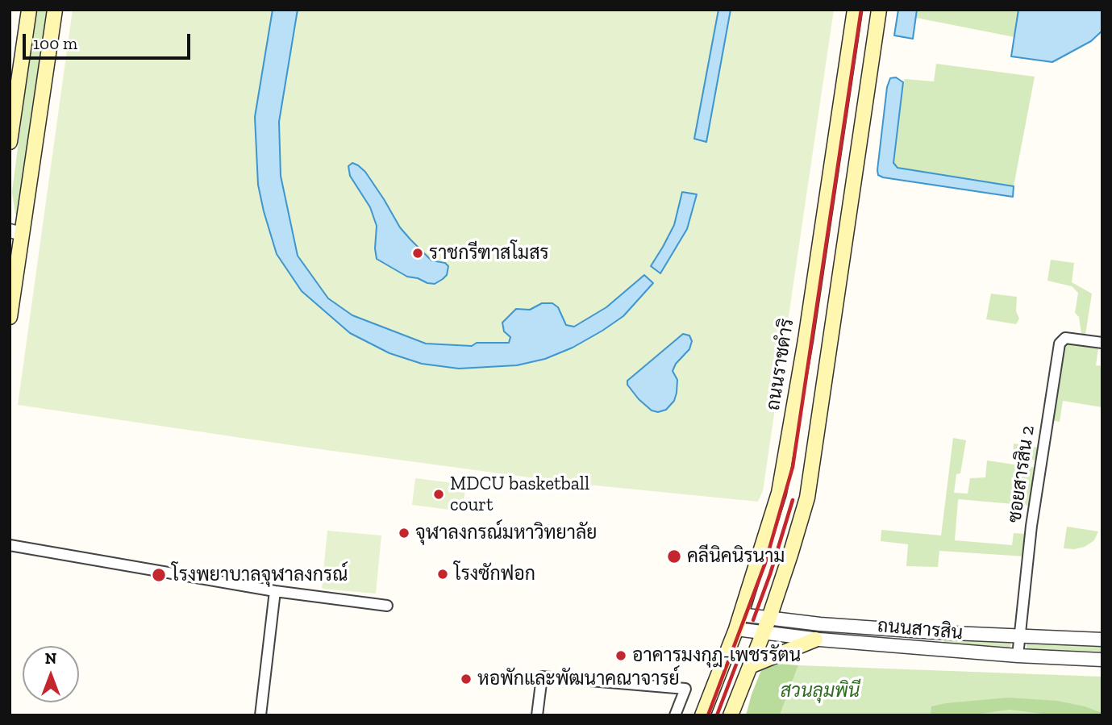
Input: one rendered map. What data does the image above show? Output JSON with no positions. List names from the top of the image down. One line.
{"streets":{"main road":["ถนนราชดำริ"],"street":["ซอยสารสิน 2","ถนนสารสิน"]},"crossings":[["ถนนราชดำริ","ถนนสารสิน"],["ซอยสารสิน 2","ถนนสารสิน"]],"parks":["สวนลุมพินี"],"places":["ราชกรีฑาสโมสร","MDCU basketball court","จุฬาลงกรณ์มหาวิทยาลัย","คลีนิคนิรนาม","โรงซักฟอก","โรงพยาบาลจุฬาลงกรณ์","อาคารมงกุฎ-เพชรรัตน","หอพักและพัฒนาคณาจารย์"],"scale_bar":"100 m","north":"top"}
